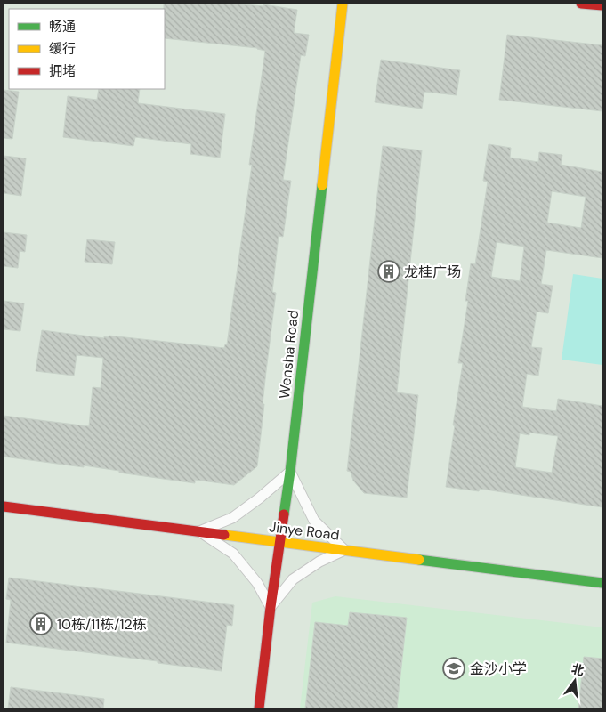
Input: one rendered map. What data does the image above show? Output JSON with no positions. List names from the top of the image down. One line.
{"streets":{"street":["Wensha Road","Jinye Road"]},"crossings":[["Wensha Road","Jinye Road"]],"places":{"building":["龙桂广场","10栋/11栋/12栋"],"school or university":["金沙小学"]},"legend":["畅通","缓行","拥堵"],"north":"top"}
